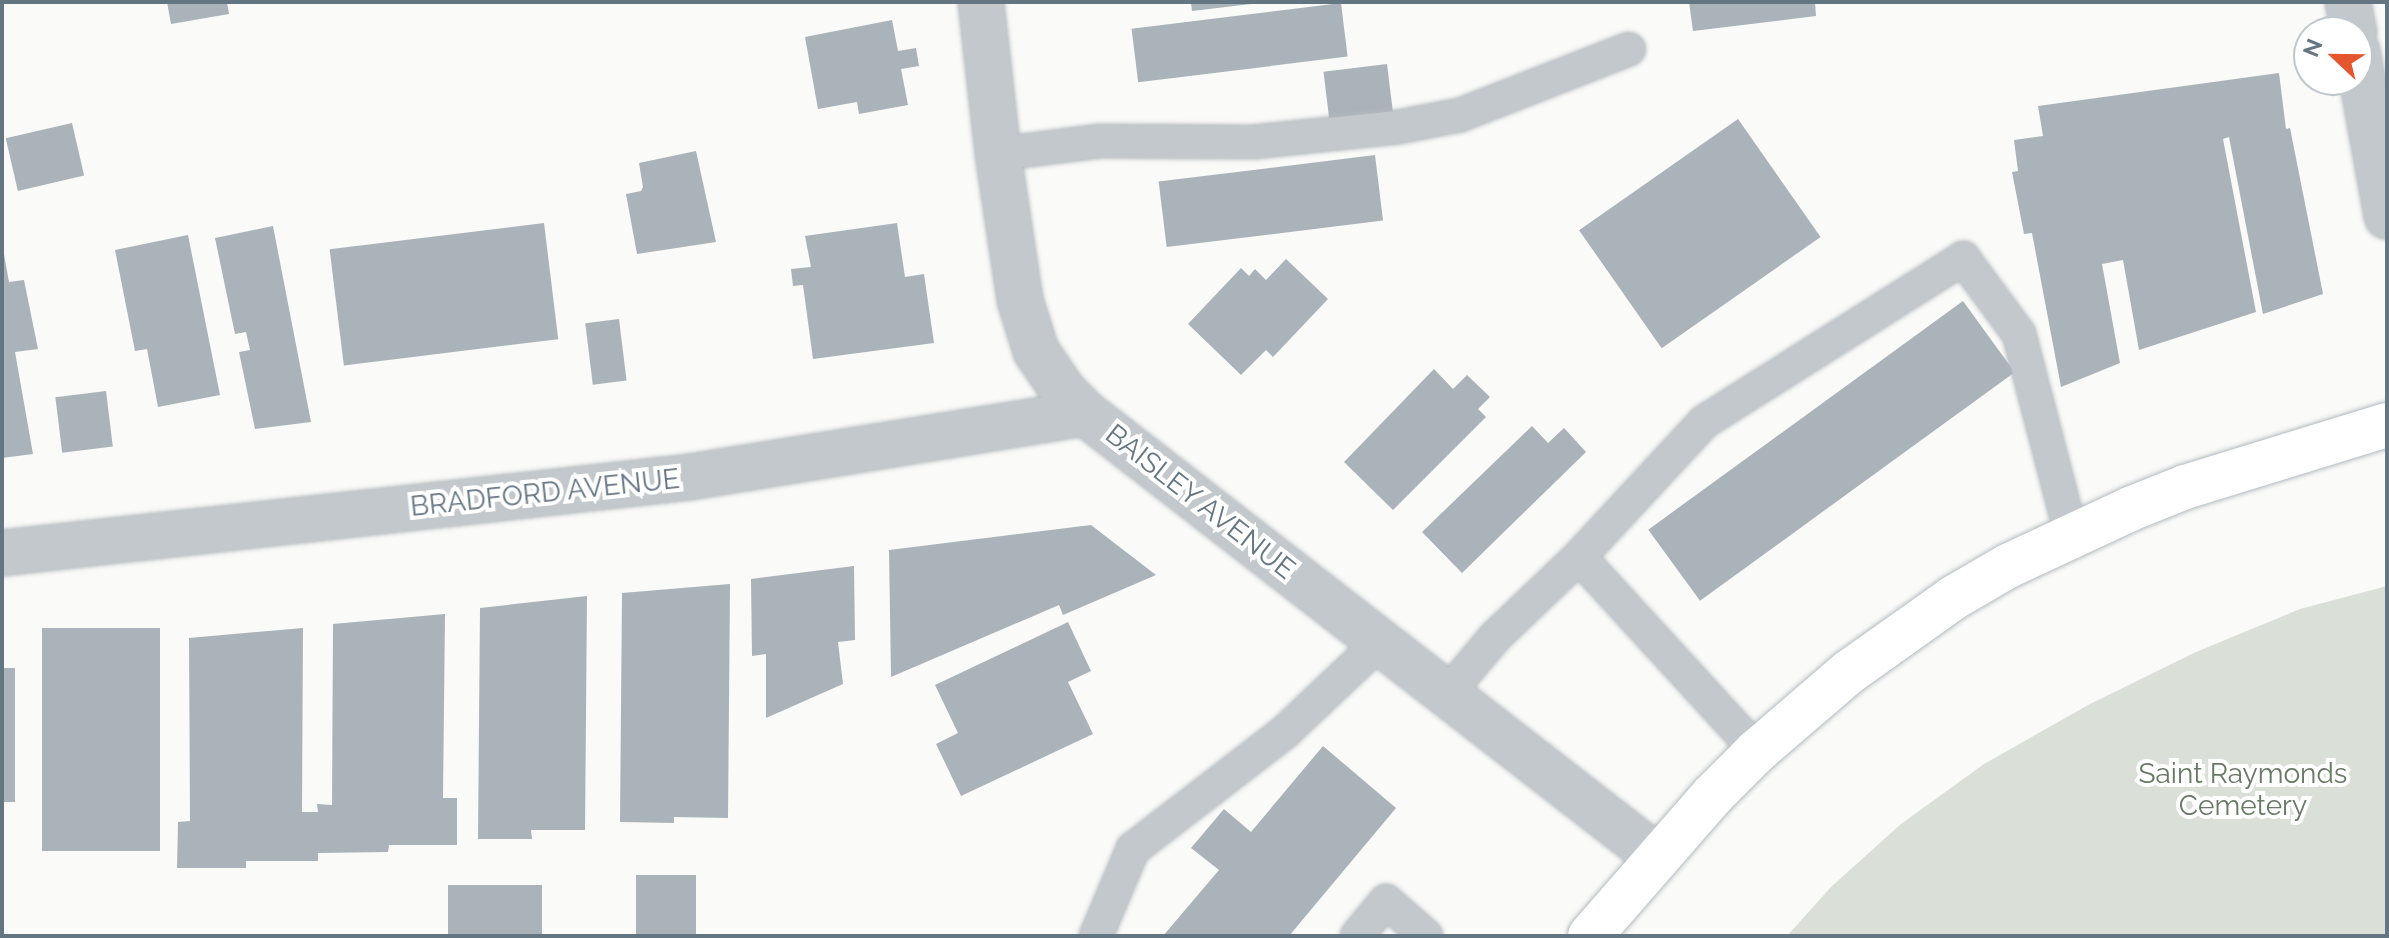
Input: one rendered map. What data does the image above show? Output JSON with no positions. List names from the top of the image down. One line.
{"streets":{"street":["BRADFORD AVENUE","BAISLEY AVENUE"]},"crossings":[["BRADFORD AVENUE","BAISLEY AVENUE"]],"parks":["Saint Raymonds Cemetery"],"north":"left"}
